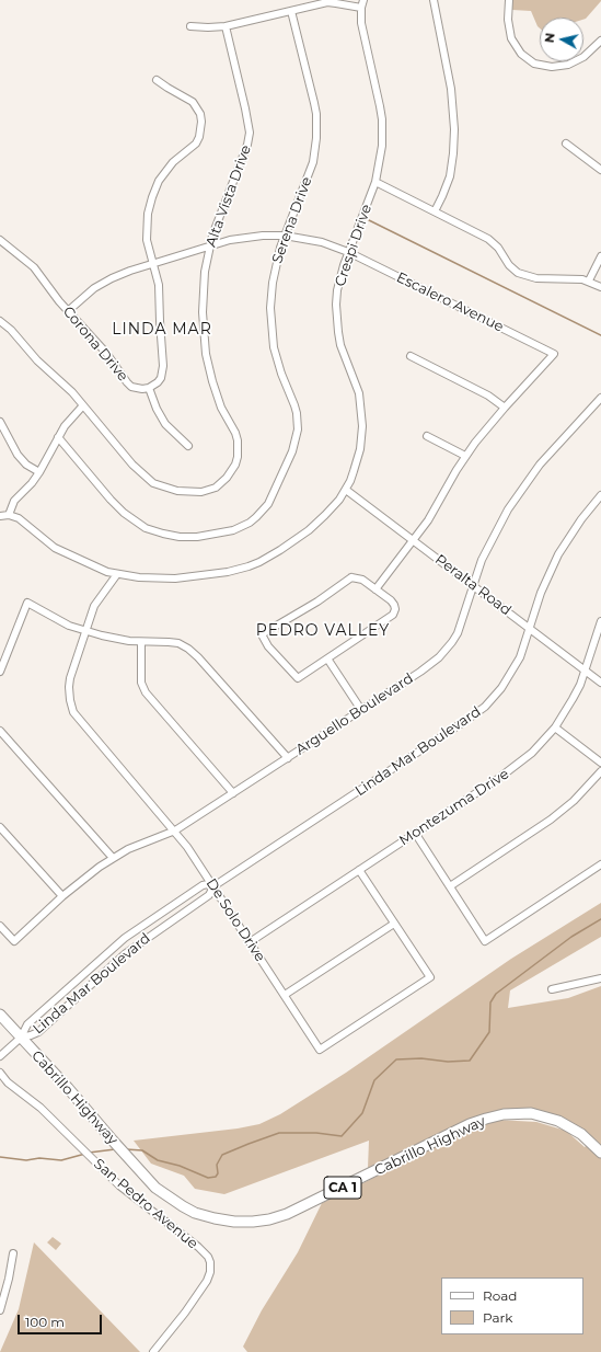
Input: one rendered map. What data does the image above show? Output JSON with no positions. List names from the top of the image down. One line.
{"streets":{"highway":["Cabrillo Highway","CA 1"],"street":["Alta Vista Drive","Serena Drive","Crespi Drive","Escalero Avenue","Corona Drive","Peralta Road","Arguello Boulevard","Linda Mar Boulevard","Montezuma Drive","De Solo Drive","San Pedro Avenue"]},"crossings":[["Alta Vista Drive","Escalero Avenue"],["Serena Drive","Escalero Avenue"],["Crespi Drive","Escalero Avenue"],["Crespi Drive","Peralta Road"],["Crespi Drive","De Solo Drive"],["Escalero Avenue","Corona Drive"],["Escalero Avenue","Peralta Road"],["Peralta Road","Arguello Boulevard"],["Peralta Road","Linda Mar Boulevard"],["Peralta Road","Montezuma Drive"],["Arguello Boulevard","De Solo Drive"],["Linda Mar Boulevard","De Solo Drive"],["Linda Mar Boulevard","Cabrillo Highway"],["Montezuma Drive","De Solo Drive"]],"districts":["LINDA MAR","PEDRO VALLEY"],"legend":["Road","Park"],"scale_bar":"100 m","north":"left"}
